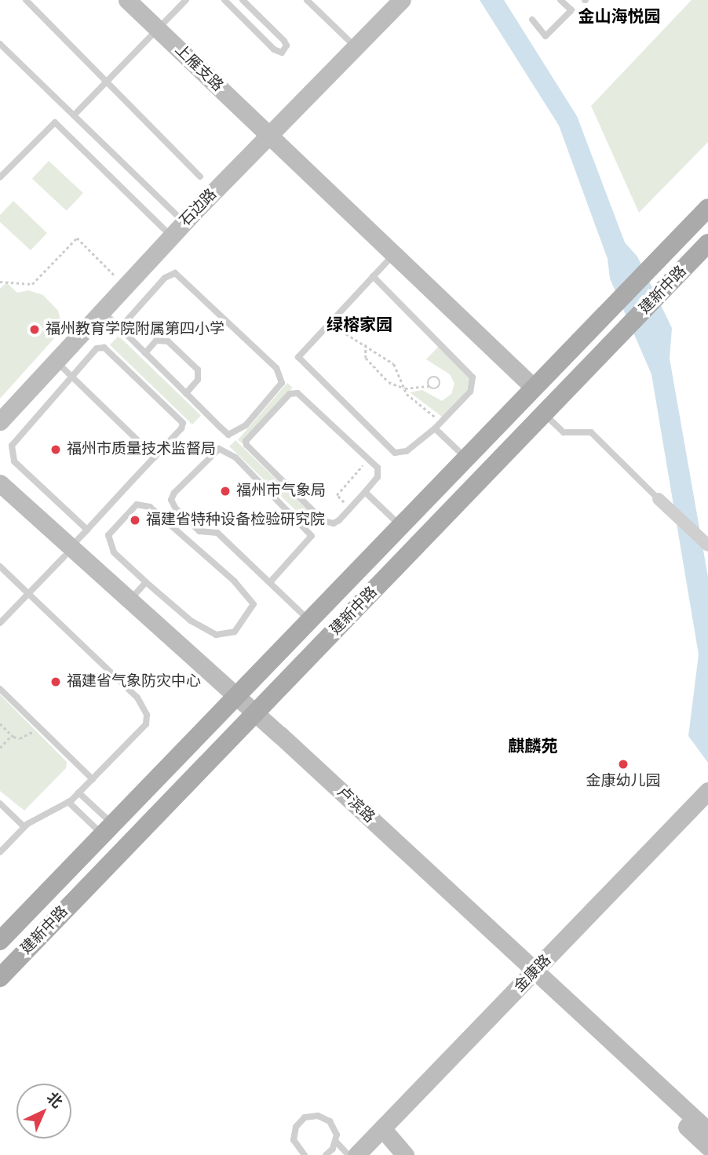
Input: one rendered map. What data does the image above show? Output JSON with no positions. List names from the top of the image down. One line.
{"streets":{"main road":["建新中路"],"street":["上雁支路","石边路","金康路"]},"crossings":[["上雁支路","石边路"],["上雁支路","建新中路"]],"districts":["金山海悦园","绿榕家园","麒麟苑"],"places":["福州教育学院附属第四小学","福州市质量技术监督局","福州市气象局","福建省特种设备检验研究院","福建省气象防灾中心","金康幼儿园"],"north":"top right"}
